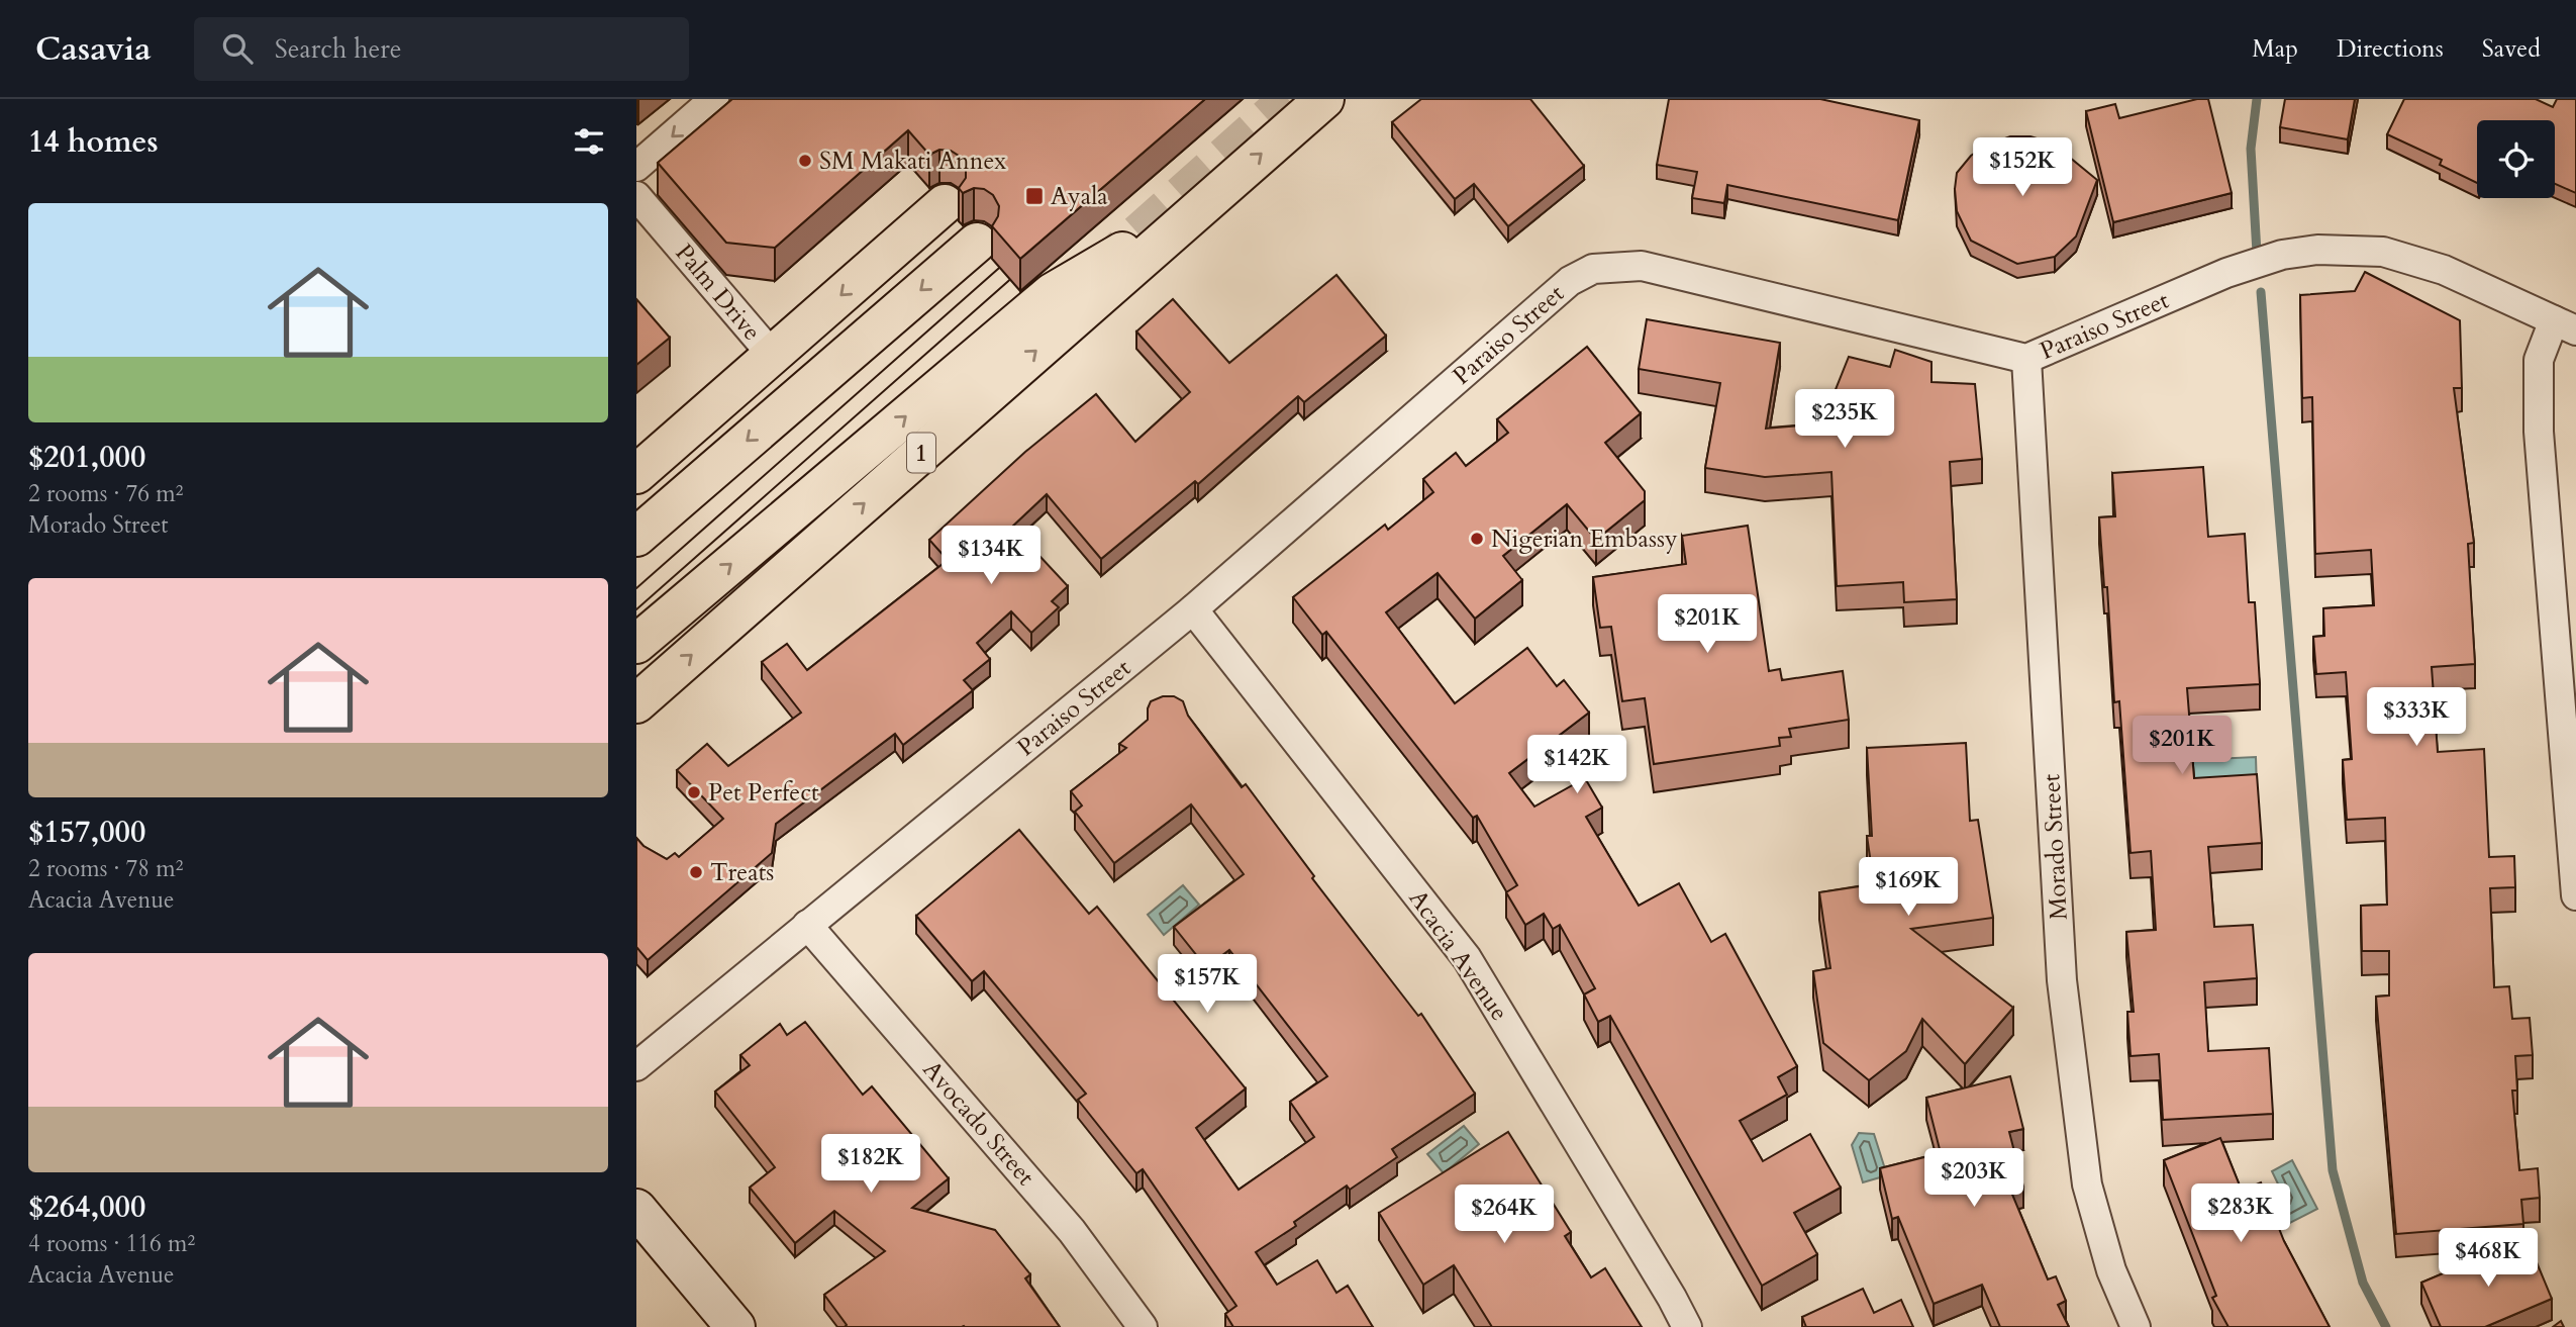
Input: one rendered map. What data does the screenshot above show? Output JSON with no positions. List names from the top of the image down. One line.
{"streets":{"highway":["1"],"street":["Palm Drive","Paraiso Street","Morado Street","Acacia Avenue","Avocado Street"]},"crossings":[["Paraiso Street","Morado Street"],["Paraiso Street","Acacia Avenue"],["Paraiso Street","Avocado Street"]],"places":{"other":["SM Makati Annex","Nigerian Embassy","Pet Perfect","Treats"],"transit":["Ayala"]},"page":{"header":"Casavia","search":"Search here","nav":["Map","Directions","Saved"],"heading":"14 homes","price":["$152K","$235K","$134K","$201K","$333K","$201K","$142K","$169K","$157K","$182K","$203K","$283K","$264K","$468K"],"list":[{"name":"$201,000","note":"2 rooms · 76 m² · Morado Street"},{"name":"$157,000","note":"2 rooms · 78 m² · Acacia Avenue"},{"name":"$264,000","note":"4 rooms · 116 m² · Acacia Avenue"}]}}
